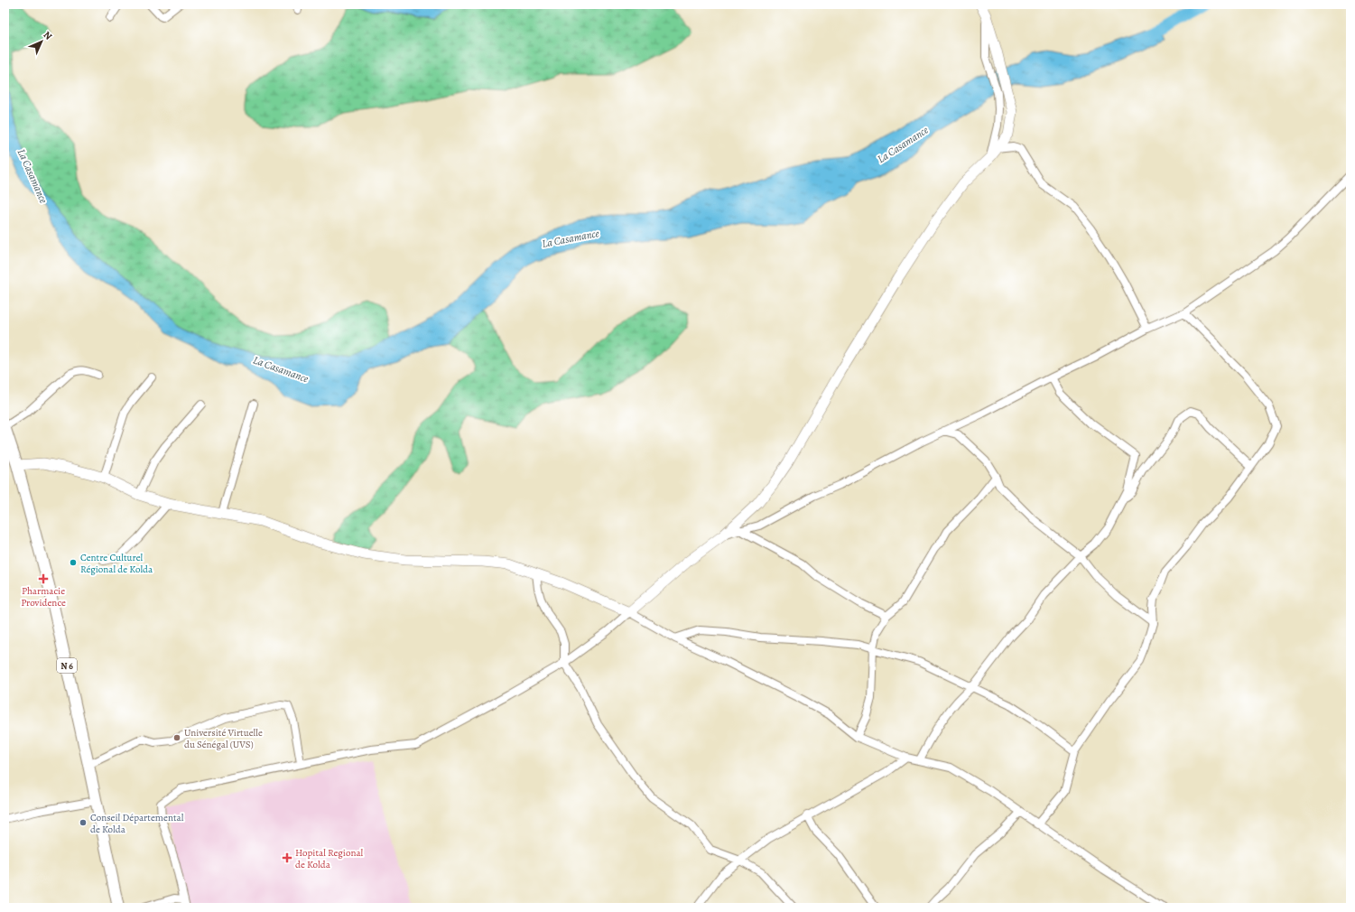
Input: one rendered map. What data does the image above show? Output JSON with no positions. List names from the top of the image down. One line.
{"streets":{"main road":["N 6"]},"water":["La Casamance"],"places":{"other":["Centre Culturel Régional de Kolda","Université Virtuelle du Sénégal (UVS)","Conseil Départemental de Kolda"],"health":["Pharmacie Providence","Hopital Regional de Kolda"]},"north":"top right"}
